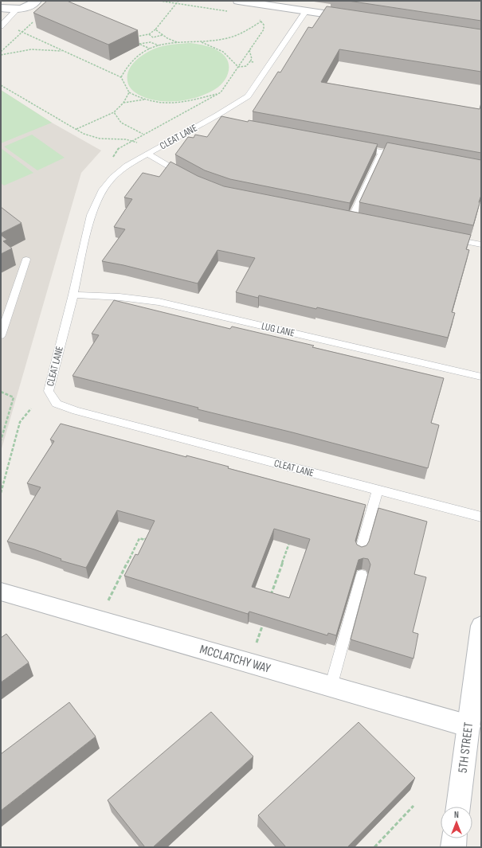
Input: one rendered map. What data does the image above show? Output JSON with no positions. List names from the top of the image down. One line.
{"streets":{"street":["MCCLATCHY WAY","5TH STREET"],"lane":["CLEAT LANE","LUG LANE"]},"crossings":[["CLEAT LANE","LUG LANE"],["MCCLATCHY WAY","5TH STREET"]],"north":"top"}
